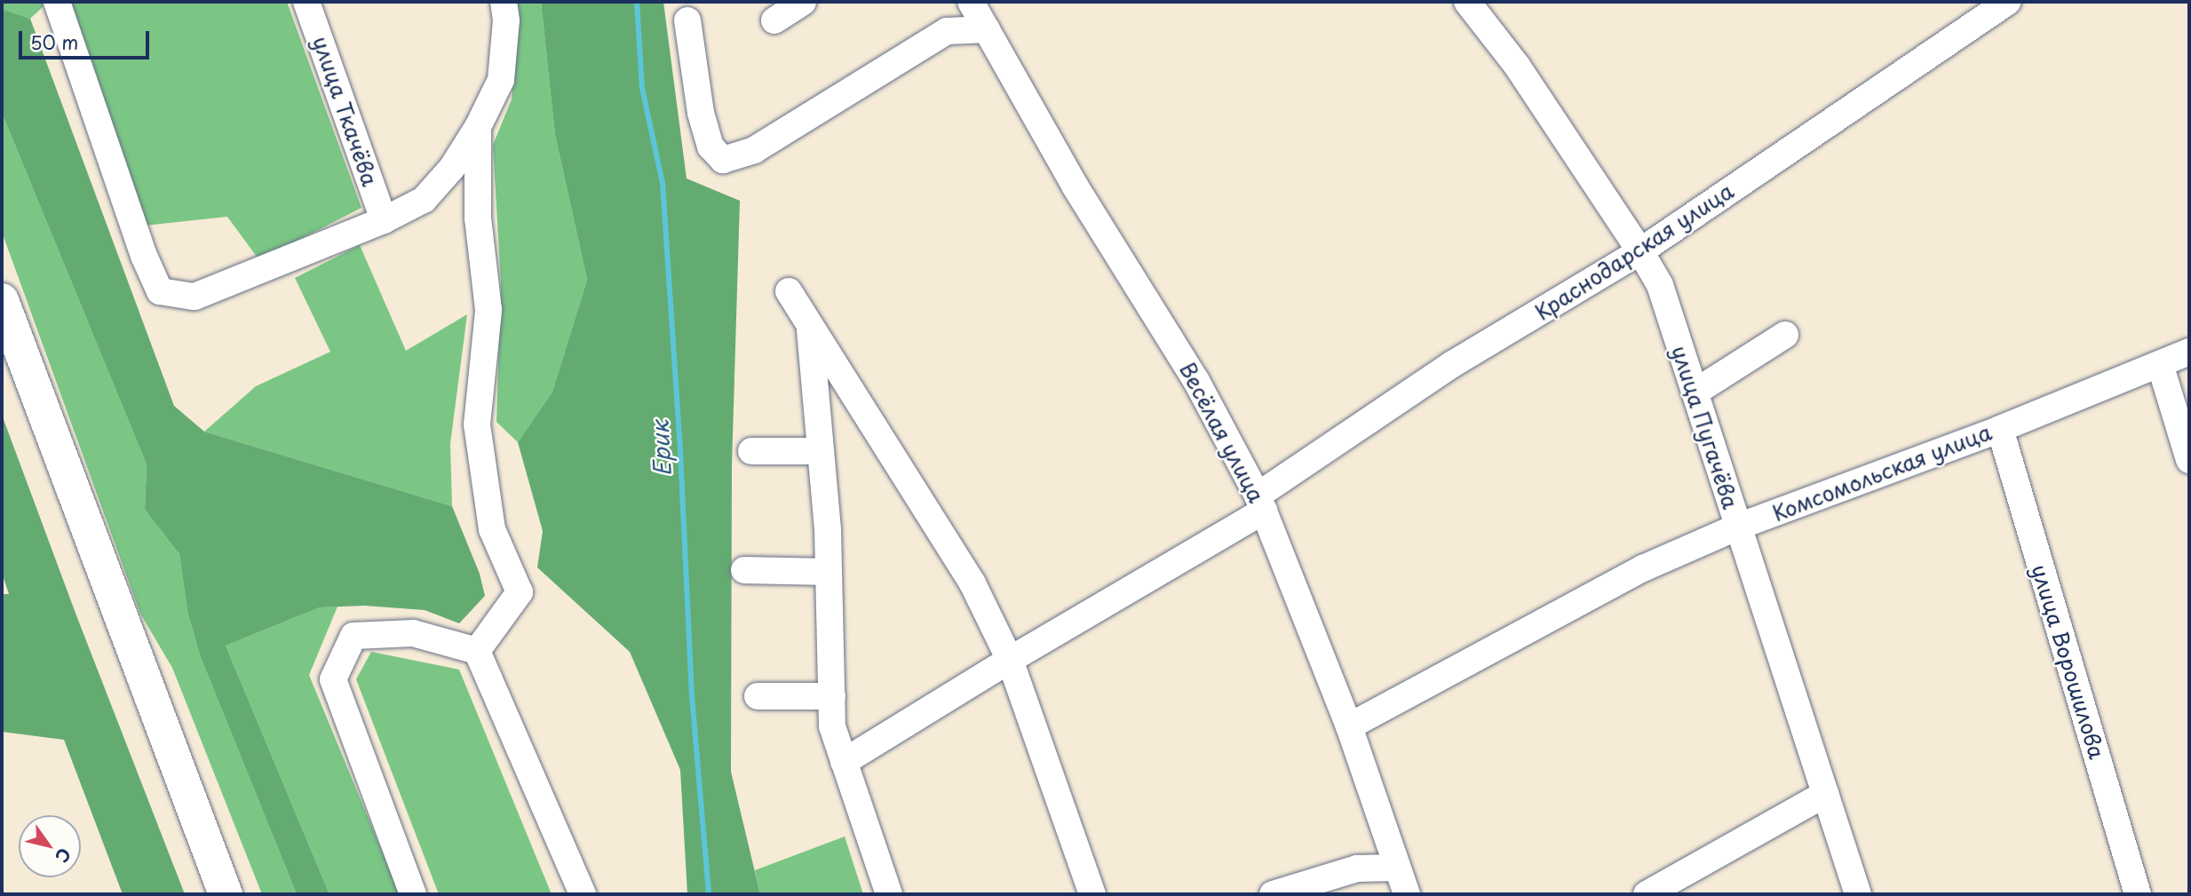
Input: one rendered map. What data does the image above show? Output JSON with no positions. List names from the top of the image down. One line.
{"streets":{"street":["улица Ткачёва","Краснодарская улица","улица Пугачёва","Весёлая улица","Комсомольская улица","улица Ворошилова"]},"crossings":[["Краснодарская улица","улица Пугачёва"],["Краснодарская улица","Весёлая улица"],["улица Пугачёва","Комсомольская улица"],["Весёлая улица","Комсомольская улица"],["Комсомольская улица","улица Ворошилова"]],"water":["Ерик"],"scale_bar":"50 m","north":"bottom right"}
